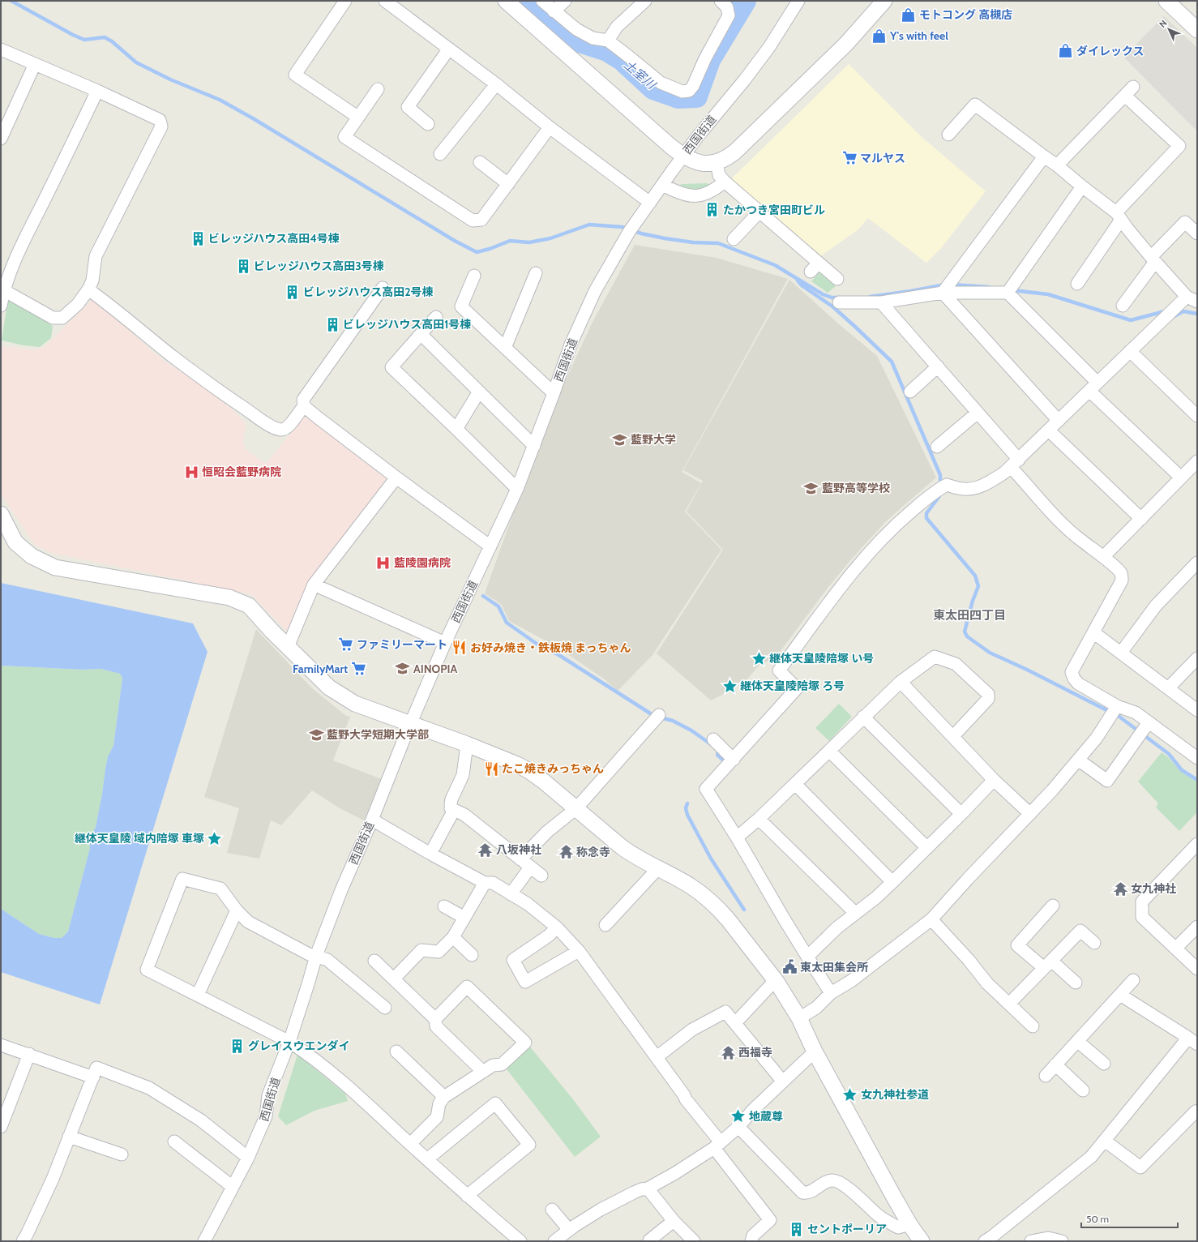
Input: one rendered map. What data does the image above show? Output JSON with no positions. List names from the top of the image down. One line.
{"streets":{"street":["西国街道"]},"districts":["東太田四丁目"],"water":["土室川"],"places":{"shop":["モトコング 高槻店","Y's with feel","ダイレックス"],"supermarket":["マルヤス","ファミリーマート","FamilyMart"],"building":["たかつき宮田町ビル","ビレッジハウス高田4号棟","ビレッジハウス高田3号棟","ビレッジハウス高田2号棟","ビレッジハウス高田1号棟","グレイスウエンダイ","セントポーリア"],"school or university":["藍野大学","藍野高等学校","AINOPIA","藍野大学短期大学部"],"hospital":["恒昭会藍野病院","藍陵園病院"],"restaurant":["お好み焼き・鉄板焼 まっちゃん","たこ焼きみっちゃん"],"place":["継体天皇陵陪塚 い号","継体天皇陵陪塚 ろ号","継体天皇陵 域内陪塚 車塚","女九神社参道","地蔵尊"],"temple":["八坂神社","称念寺","女九神社","西福寺"],"public building":["東太田集会所"]},"scale_bar":"50 m","north":"top left"}
